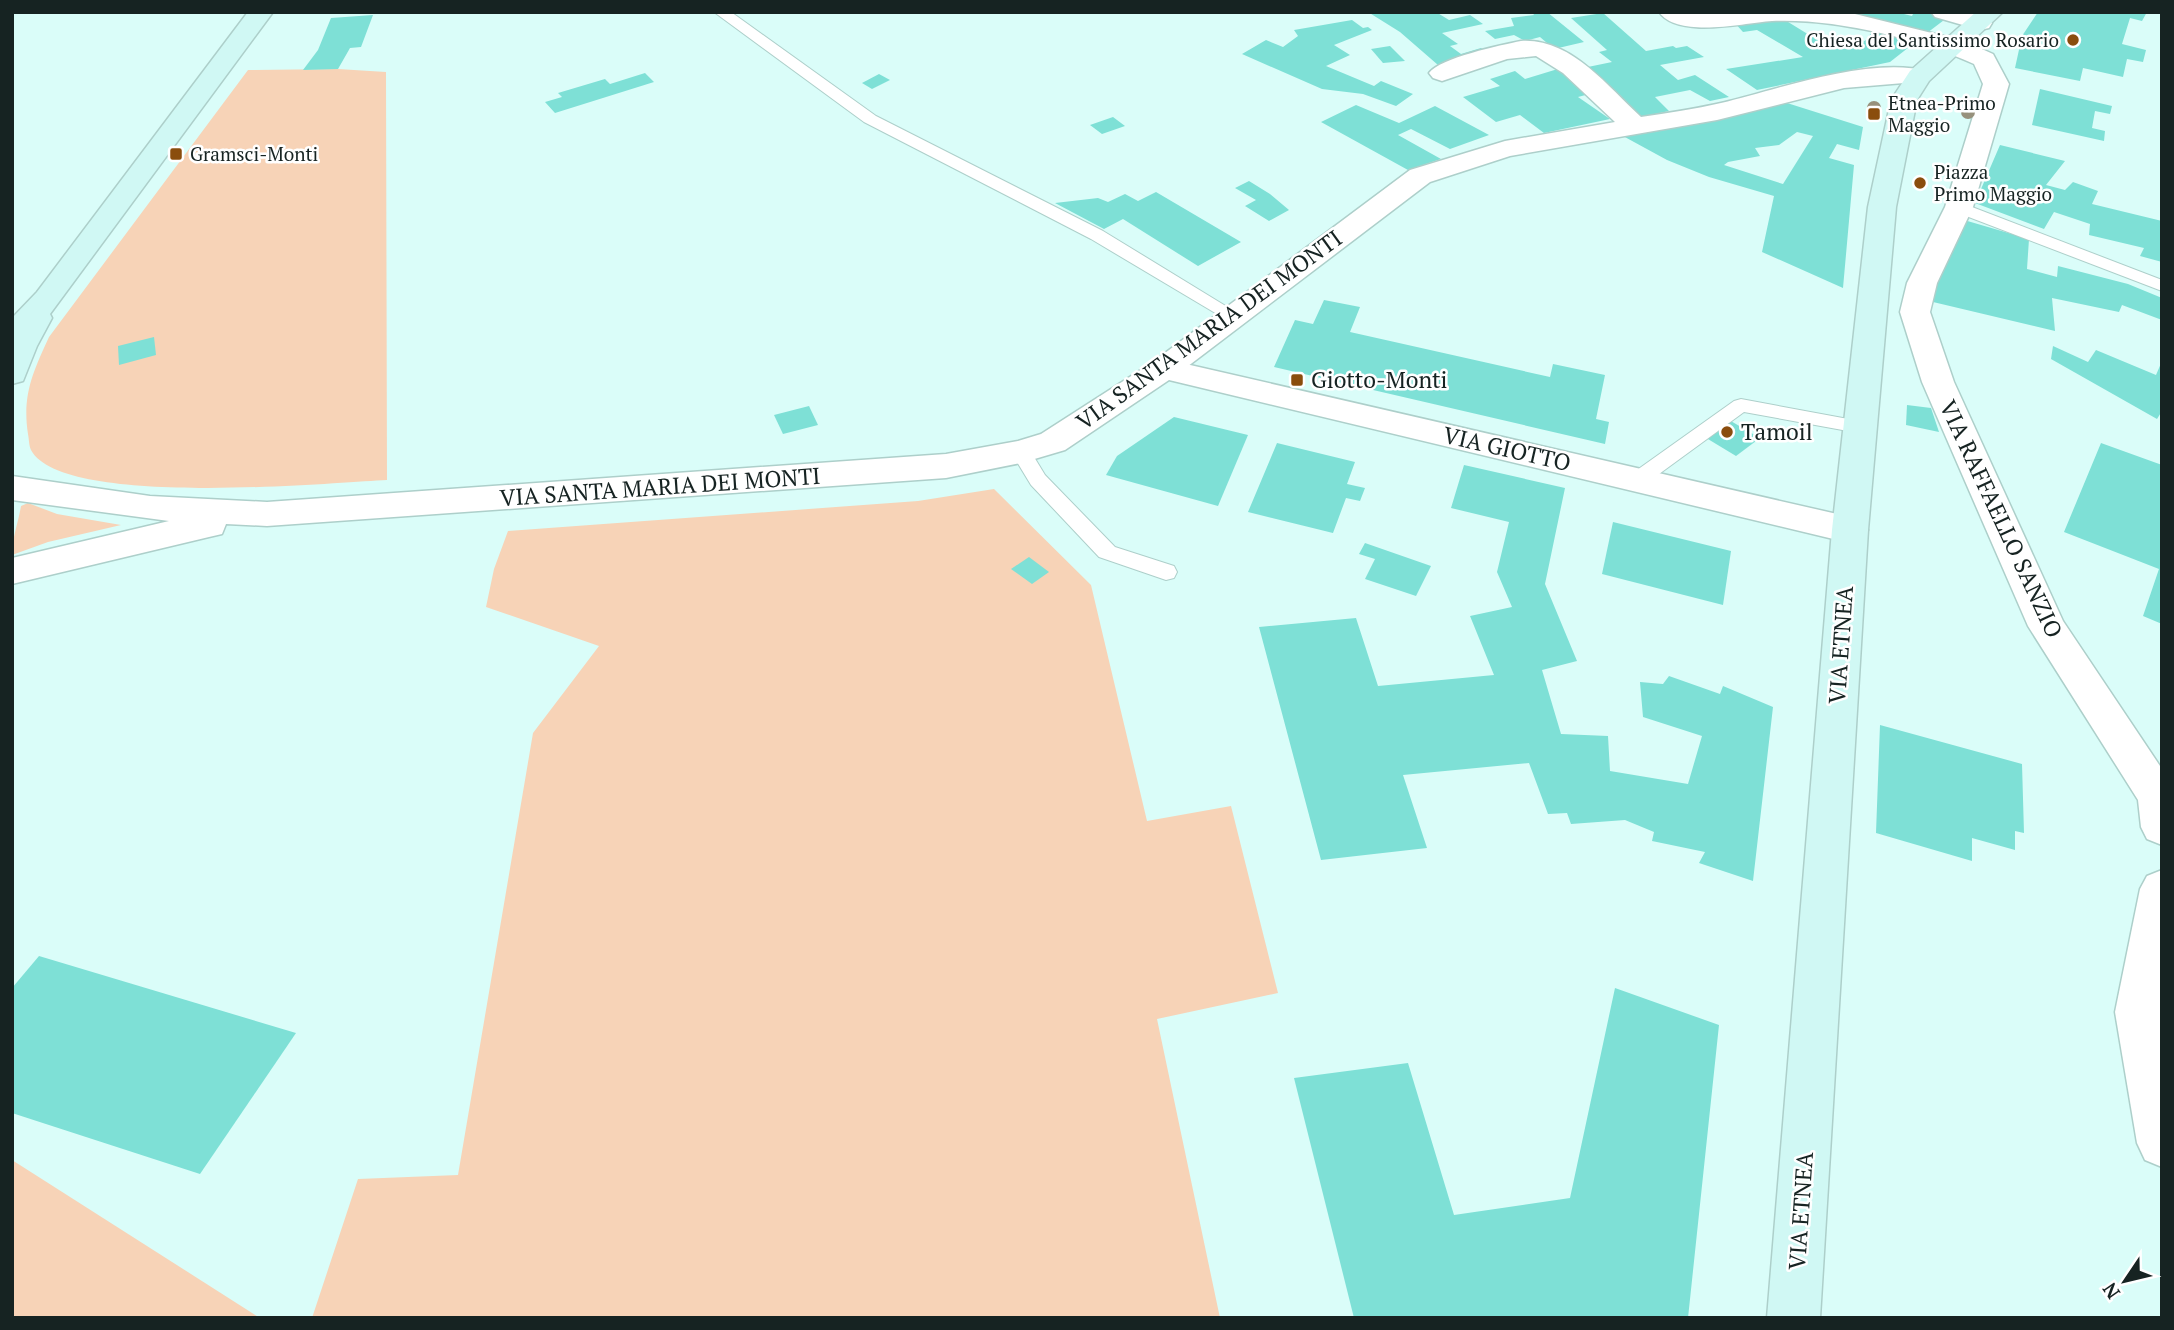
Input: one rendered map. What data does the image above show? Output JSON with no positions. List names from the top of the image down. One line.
{"streets":{"main road":["VIA ETNEA"],"street":["VIA SANTA MARIA DEI MONTI","VIA GIOTTO","VIA RAFFAELLO SANZIO"]},"crossings":[["VIA SANTA MARIA DEI MONTI","VIA GIOTTO"],["VIA SANTA MARIA DEI MONTI","VIA ETNEA"],["VIA GIOTTO","VIA ETNEA"]],"places":{"other":["Chiesa del Santissimo Rosario","Piazza Primo Maggio","Tamoil"],"transit":["Etnea-Primo Maggio","Gramsci-Monti","Giotto-Monti"]},"north":"bottom left"}
